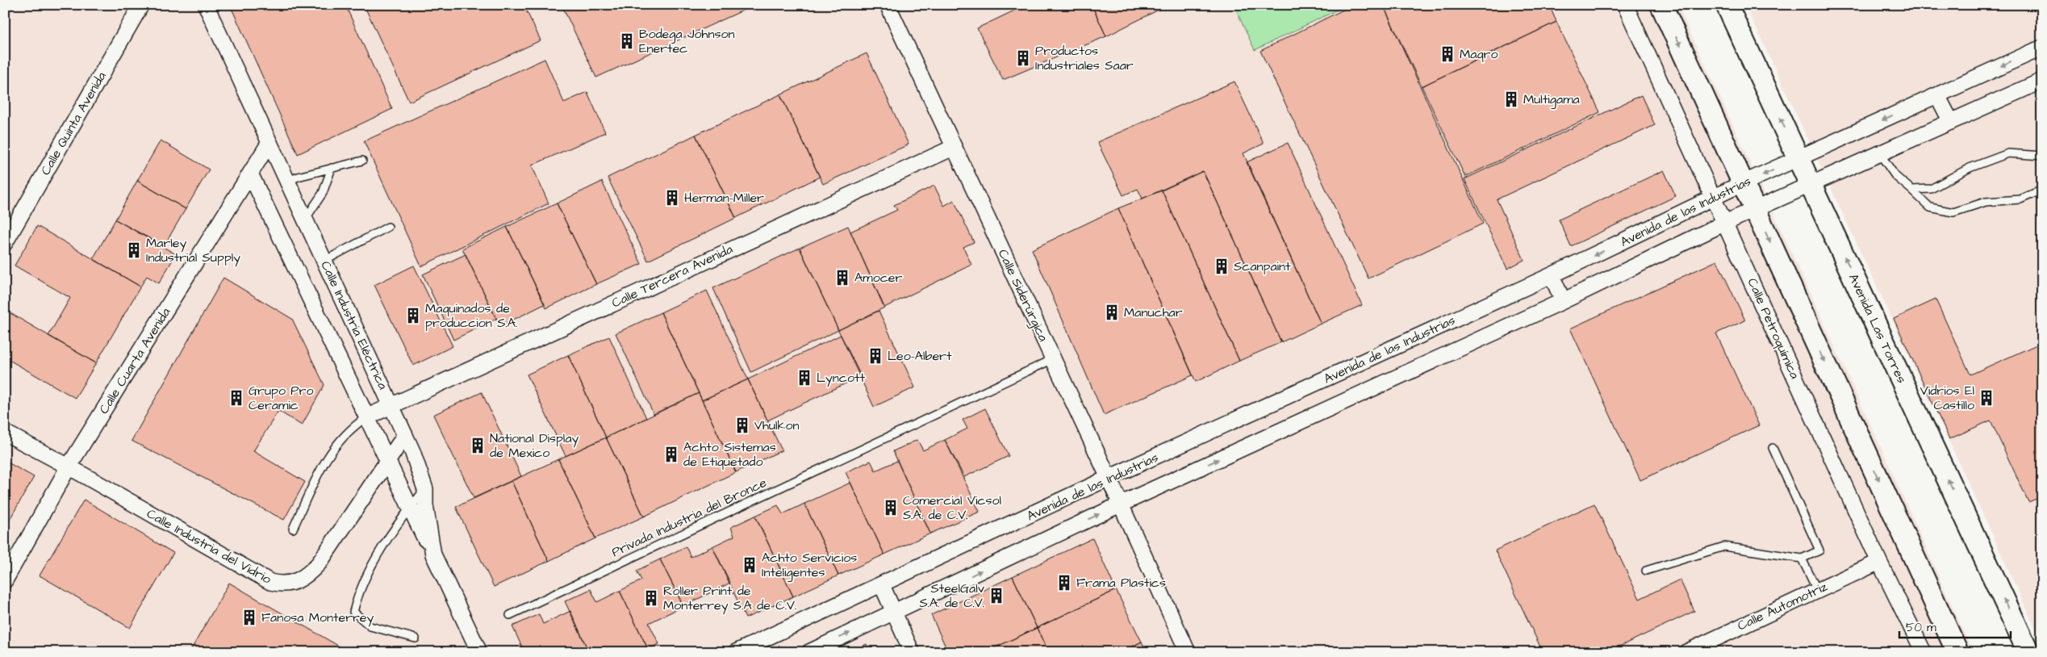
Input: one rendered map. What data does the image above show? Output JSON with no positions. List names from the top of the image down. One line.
{"streets":{"main road":["Avenida Las Torres"],"street":["Calle Quinta Avenida","Avenida de las Industrias","Calle Tercera Avenida","Calle Siderúrgica","Calle Industria Eléctrica","Calle Petroquímica","Calle Cuarta Avenida","Calle Industria del Vidrio","Calle Automotriz"],"lane":["Privada Industria del Bronce"]},"crossings":[["Avenida de las Industrias","Calle Siderúrgica"],["Avenida de las Industrias","Calle Petroquímica"],["Avenida de las Industrias","Avenida Las Torres"],["Calle Tercera Avenida","Calle Siderúrgica"],["Calle Tercera Avenida","Calle Industria Eléctrica"],["Calle Siderúrgica","Privada Industria del Bronce"],["Calle Industria Eléctrica","Calle Cuarta Avenida"],["Calle Industria Eléctrica","Calle Industria del Vidrio"],["Calle Petroquímica","Calle Automotriz"],["Calle Cuarta Avenida","Calle Industria del Vidrio"]],"places":{"building":["Bodega Johnson Enertec","Maqro","Productos Industriales Saar","Multigama","Herman-Miller","Marley Industrial Supply","Scanpaint","Amocer","Manuchar","Maquinados de produccion S.A.","Leo-Albert","Lyncott","Grupo Pro Ceramic","Vidrios El Castillo","Vhulkon","National Display de Mexico","Achto Sistemas de Etiquetado","Comercial Vicsol S.A. de C.V.","Achto Servicios Inteligentes","Frama Plastics","SteelGalv S.A. de C.V.","Roller Print de Monterrey S.A de C.V.","Fanosa Monterrey"]},"scale_bar":"50 m"}
